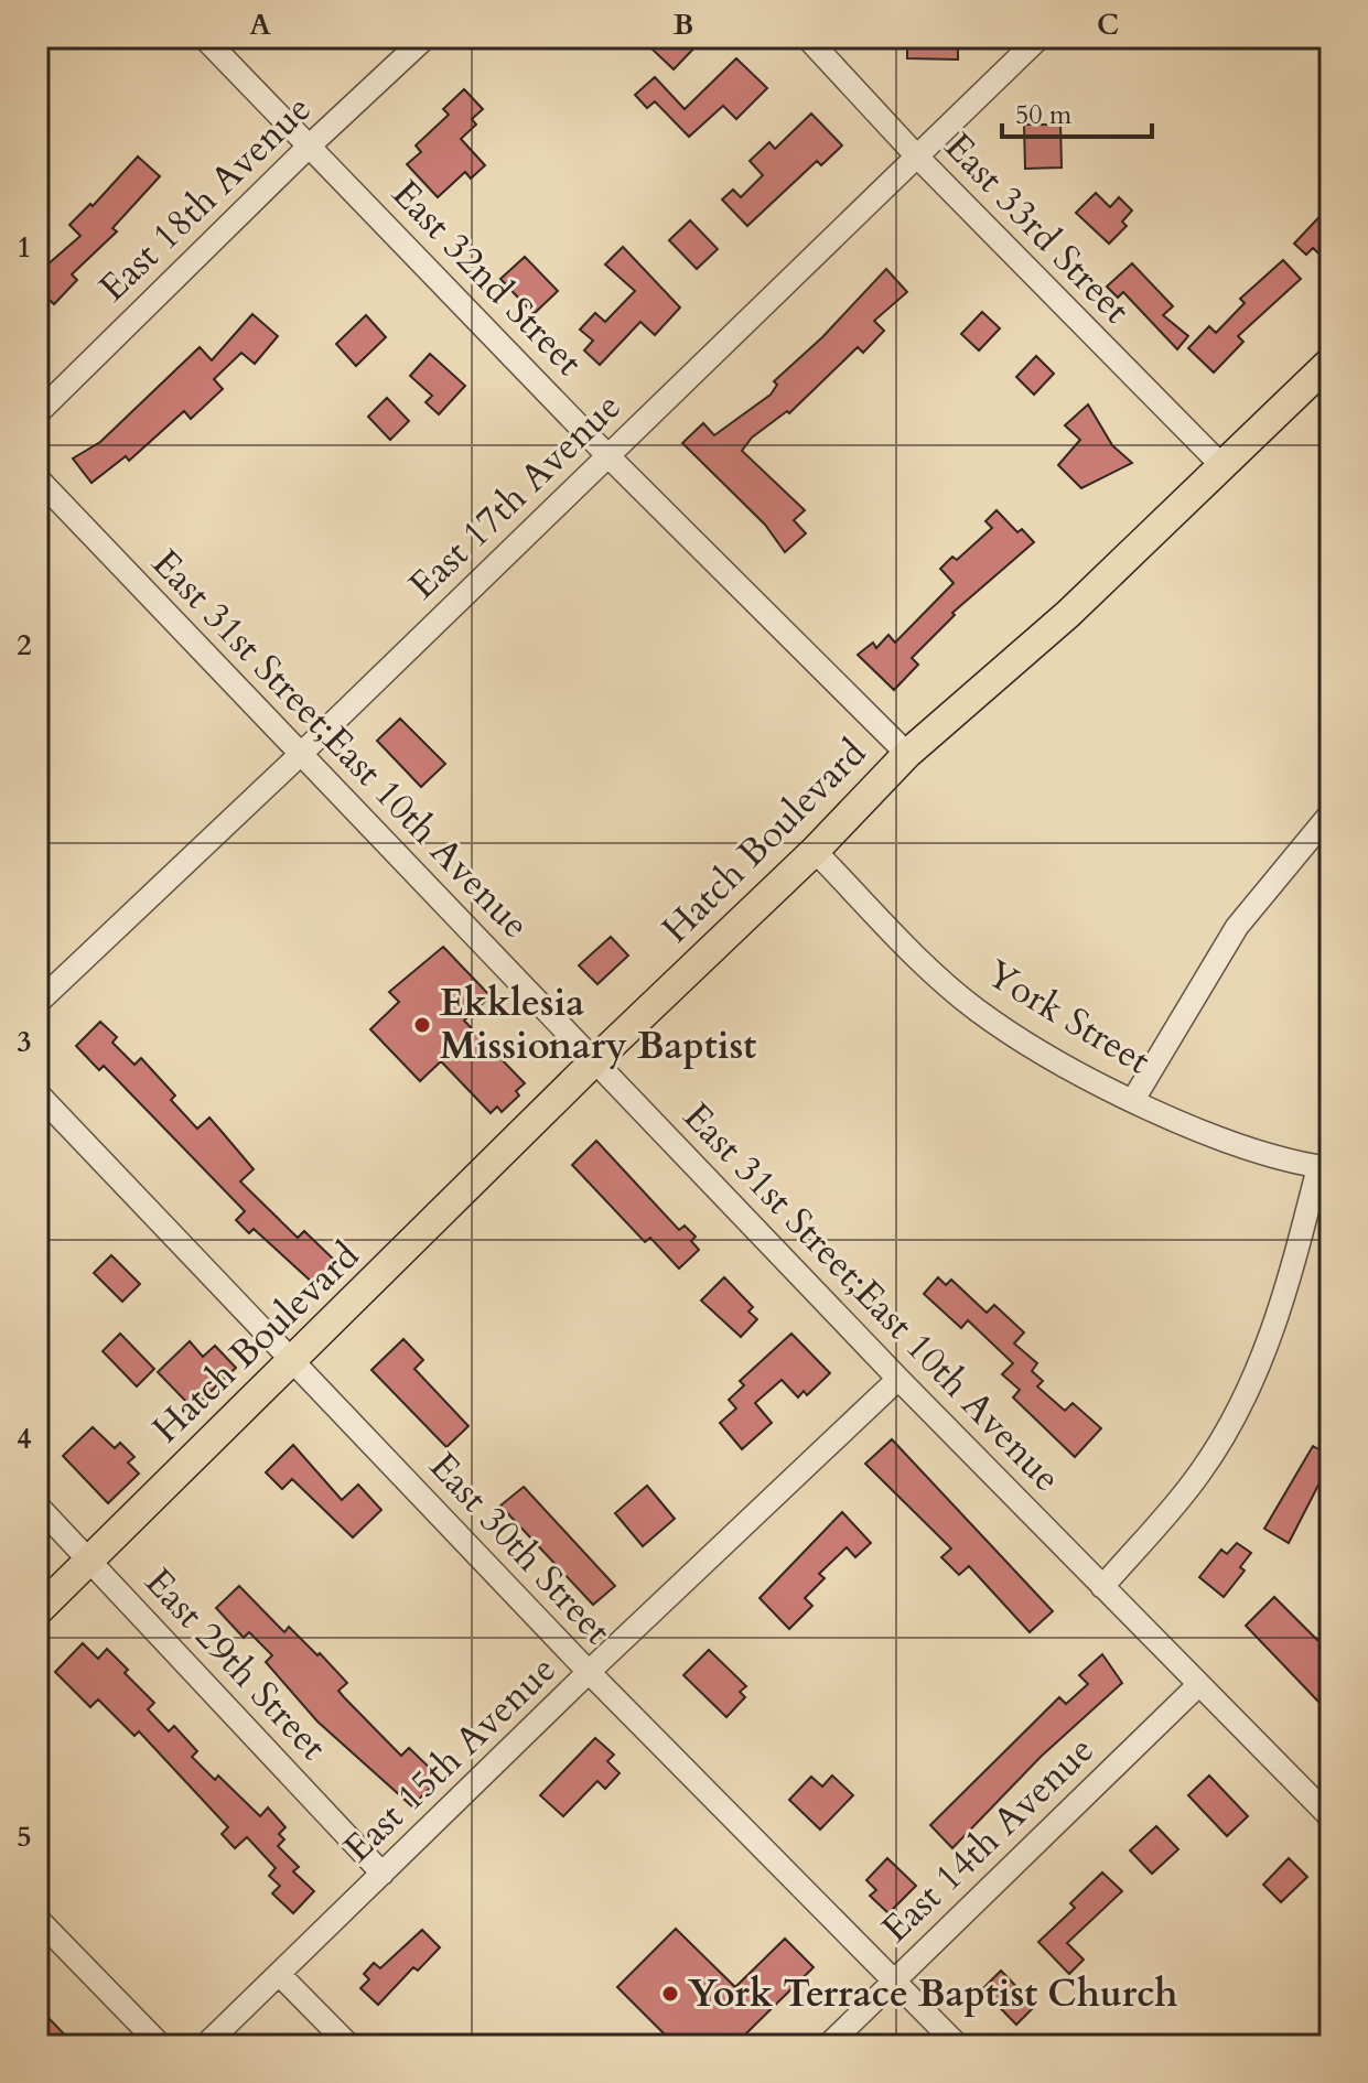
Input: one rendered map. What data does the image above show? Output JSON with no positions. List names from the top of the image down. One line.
{"streets":{"main road":["Hatch Boulevard"],"street":["East 18th Avenue","East 33rd Street","East 32nd Street","East 17th Avenue","East 31st Street;East 10th Avenue","York Street","East 30th Street","East 29th Street","East 15th Avenue","East 14th Avenue"]},"crossings":[["East 18th Avenue","East 32nd Street"],["East 33rd Street","East 17th Avenue"],["East 33rd Street","Hatch Boulevard"],["East 32nd Street","East 17th Avenue"],["East 32nd Street","Hatch Boulevard"],["East 17th Avenue","East 31st Street;East 10th Avenue"],["East 31st Street;East 10th Avenue","Hatch Boulevard"],["East 31st Street;East 10th Avenue","East 15th Avenue"],["East 31st Street;East 10th Avenue","East 14th Avenue"],["Hatch Boulevard","York Street"],["Hatch Boulevard","East 30th Street"],["Hatch Boulevard","East 29th Street"],["East 30th Street","East 15th Avenue"],["East 30th Street","East 14th Avenue"],["East 29th Street","East 15th Avenue"]],"places":["Ekklesia Missionary Baptist","York Terrace Baptist Church"],"scale_bar":"50 m","grid":{"columns":["A","B","C"],"rows":["1","2","3","4","5"]}}
